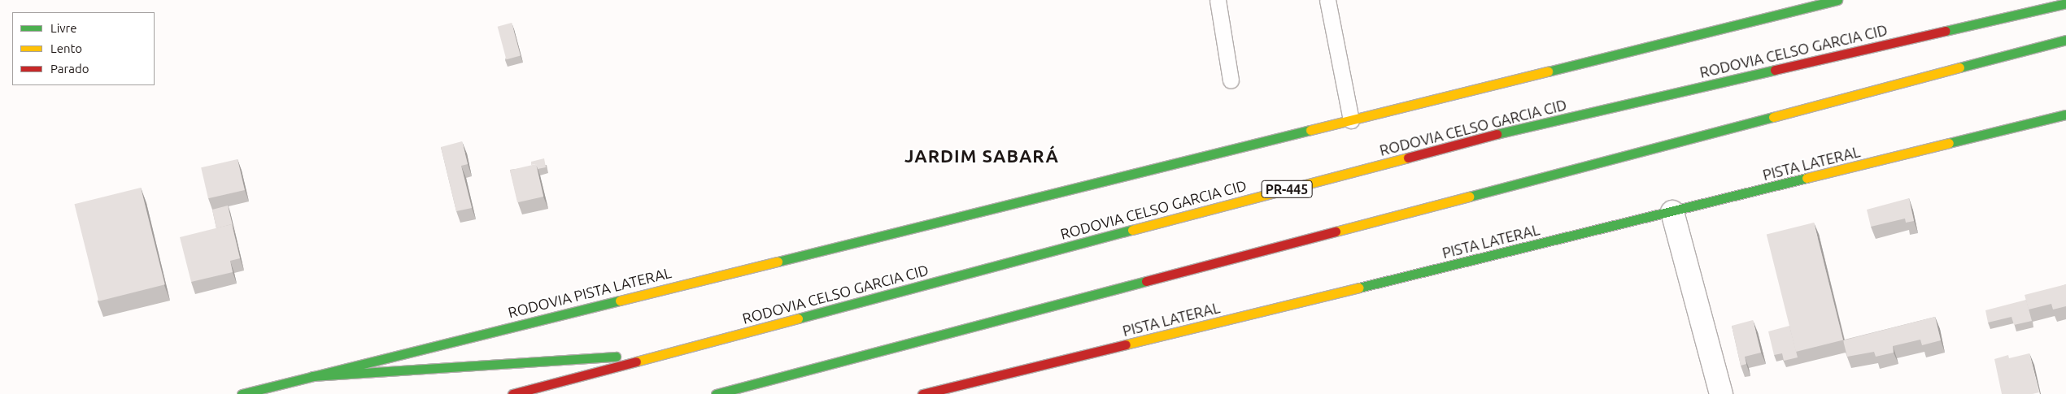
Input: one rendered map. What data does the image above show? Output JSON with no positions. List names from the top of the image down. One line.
{"streets":{"main road":["RODOVIA CELSO GARCIA CID","PISTA LATERAL","PR-445","RODOVIA PISTA LATERAL"]},"districts":["JARDIM SABARÁ"],"legend":["Livre","Lento","Parado"]}
